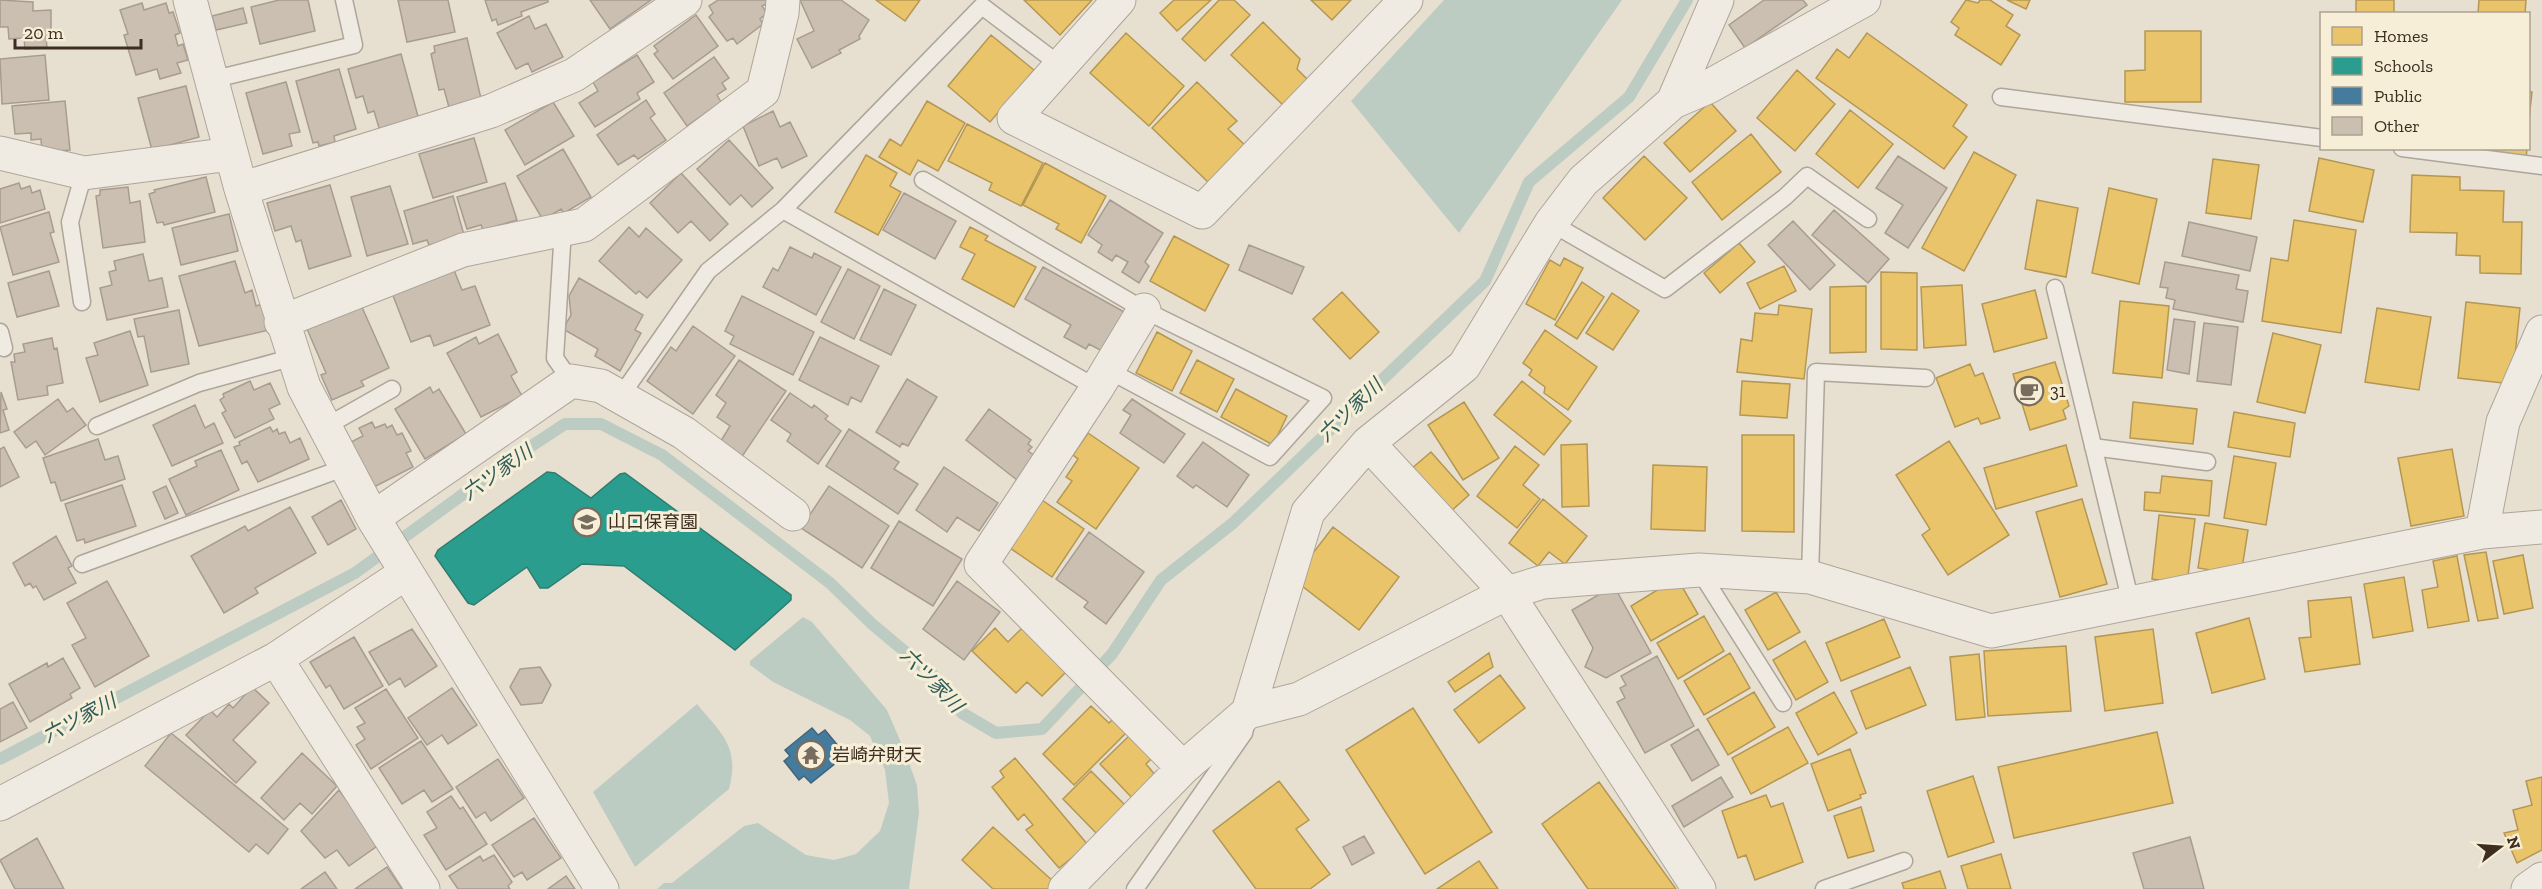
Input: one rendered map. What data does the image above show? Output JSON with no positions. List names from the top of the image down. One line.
{"water":["六ツ家川"],"places":{"cafe":["31"],"school or university":["山口保育園"],"temple":["岩崎弁財天"]},"legend":["Homes","Schools","Public","Other"],"scale_bar":"20 m","north":"right"}
